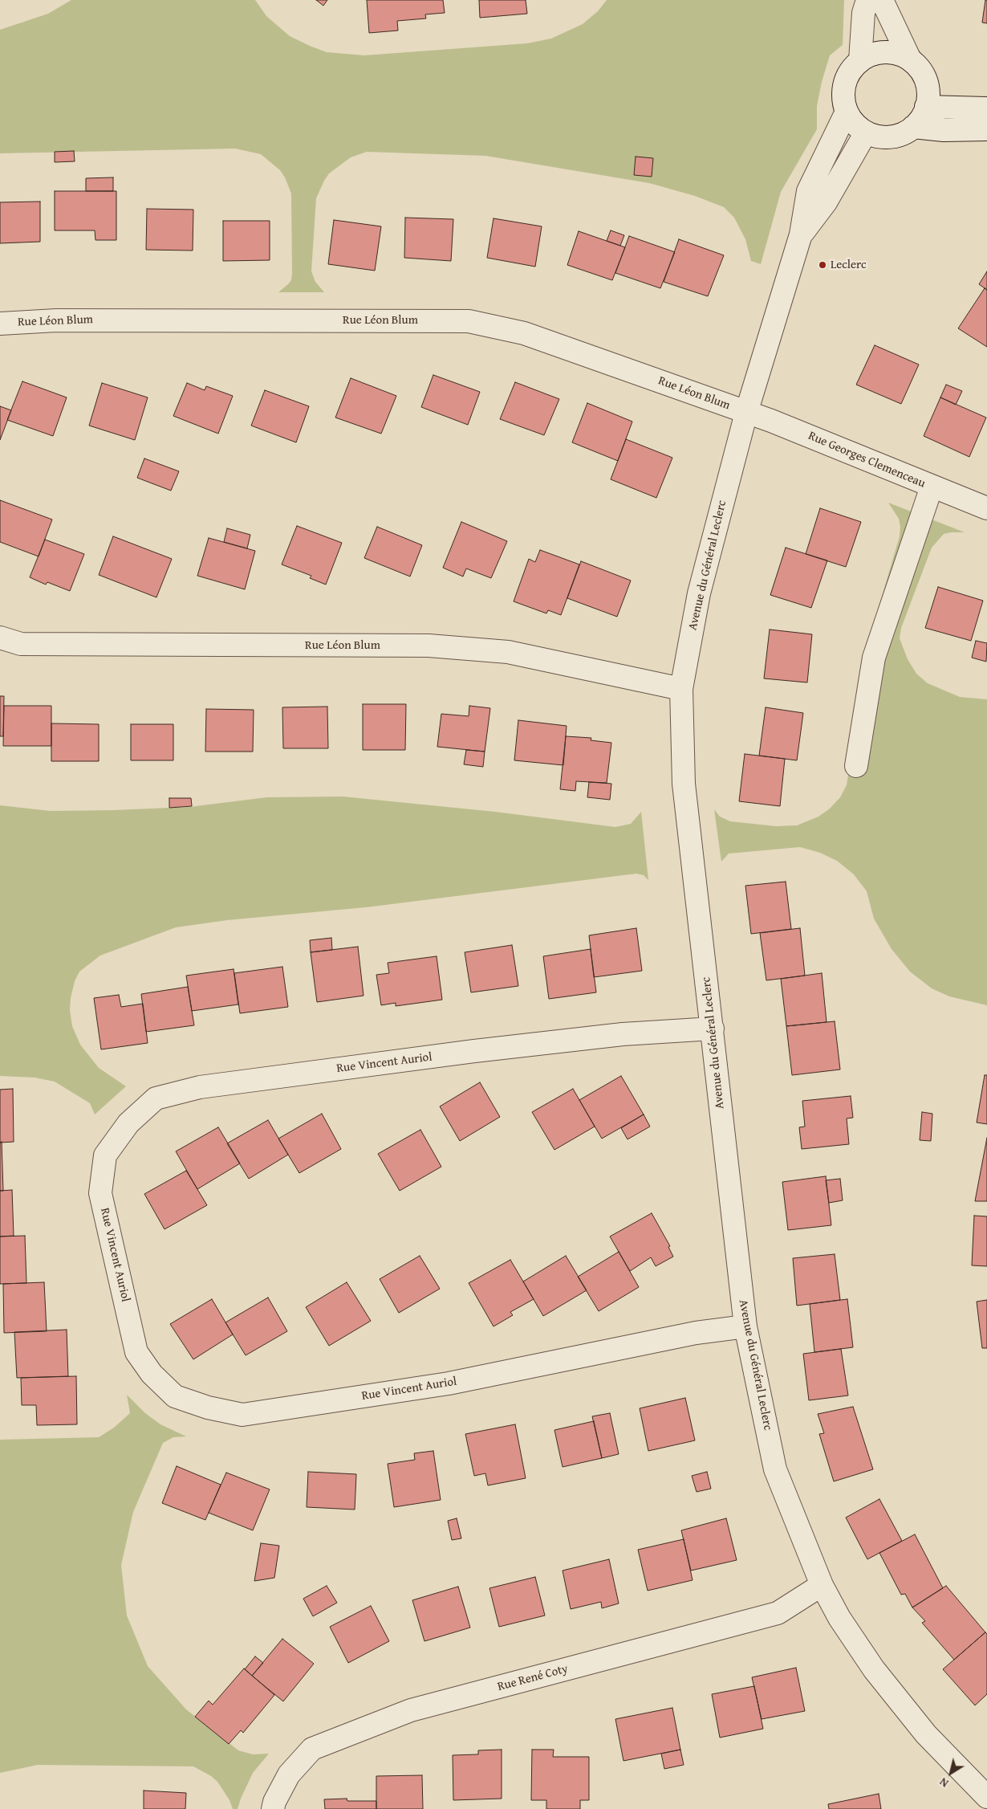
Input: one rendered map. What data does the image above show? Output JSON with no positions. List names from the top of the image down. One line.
{"streets":{"street":["Rue Léon Blum","Rue Georges Clemenceau","Avenue du Général Leclerc","Rue Vincent Auriol","Rue René Coty"]},"crossings":[["Rue Léon Blum","Rue Georges Clemenceau"],["Rue Léon Blum","Avenue du Général Leclerc"],["Rue Georges Clemenceau","Avenue du Général Leclerc"],["Avenue du Général Leclerc","Rue Vincent Auriol"],["Avenue du Général Leclerc","Rue René Coty"]],"places":["Leclerc"],"north":"bottom left"}
